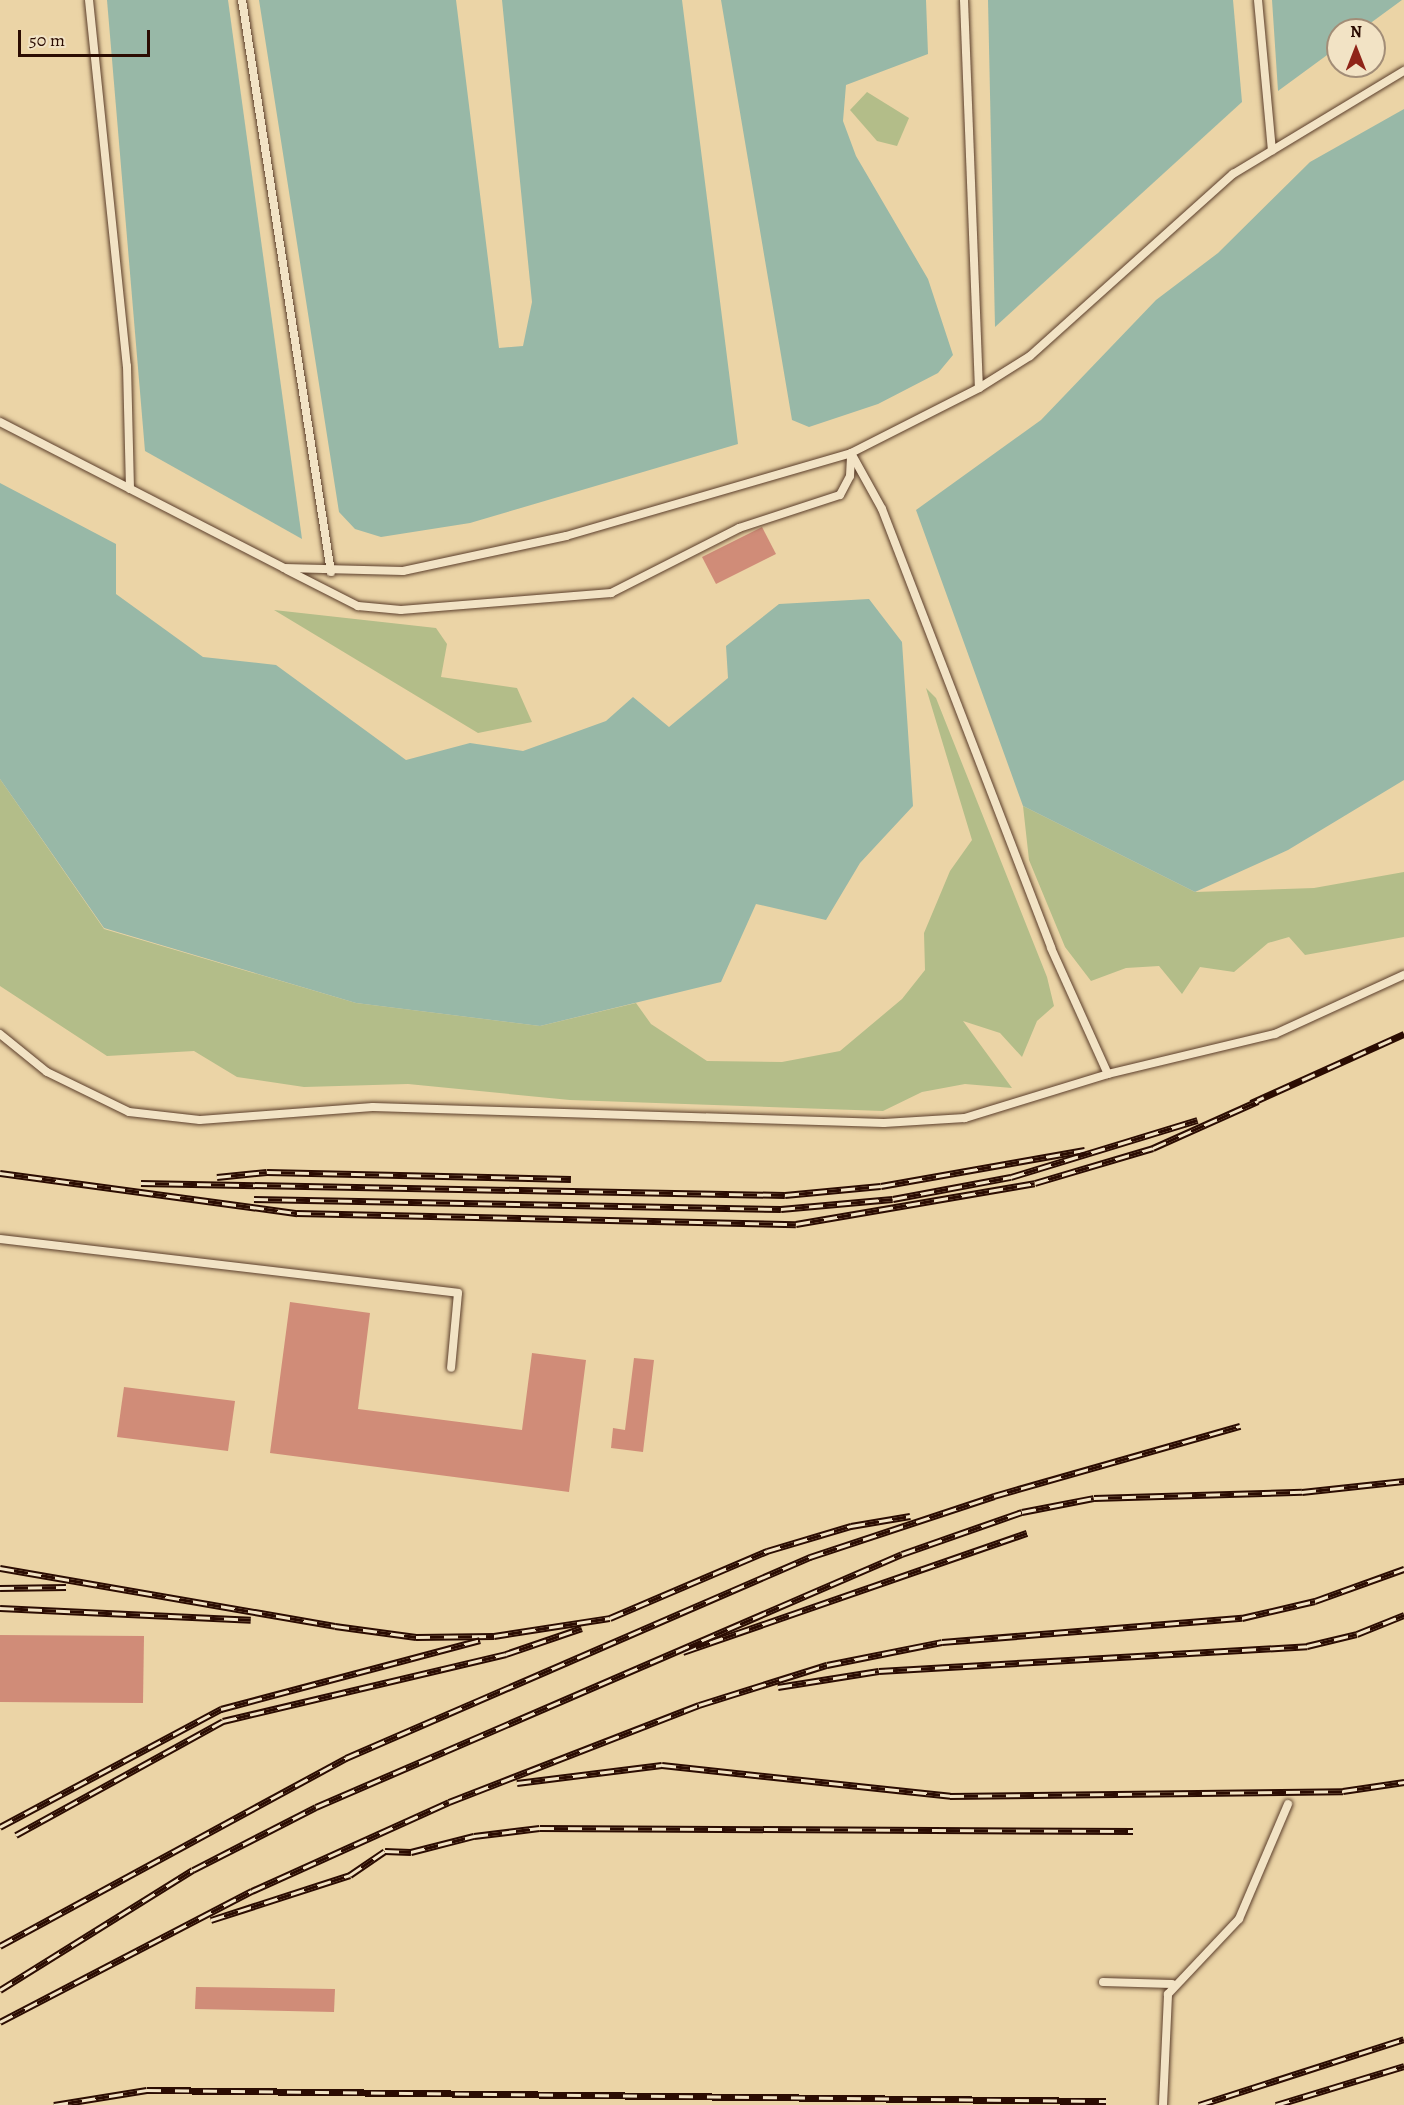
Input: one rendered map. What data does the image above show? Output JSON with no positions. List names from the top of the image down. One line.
{"scale_bar":"50 m","north":"top"}
